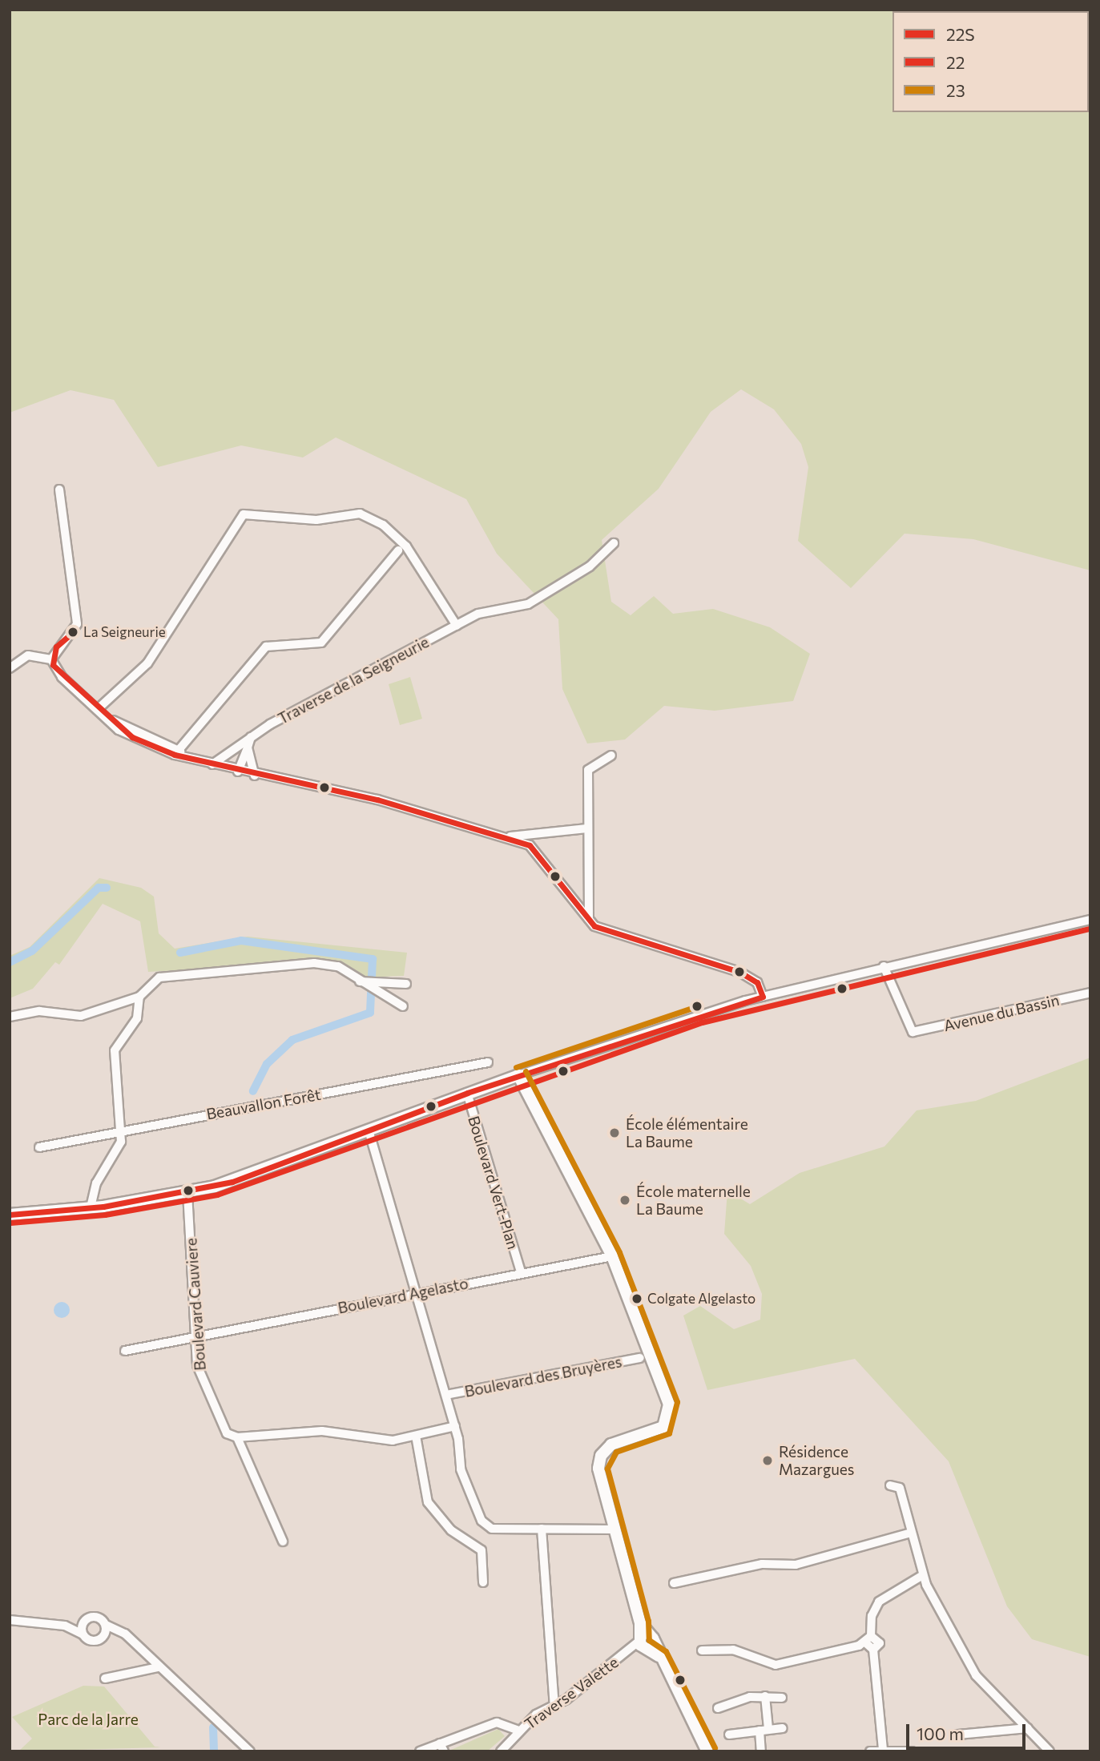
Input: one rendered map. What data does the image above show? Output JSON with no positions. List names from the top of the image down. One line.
{"streets":{"street":["Traverse de la Seigneurie","Avenue du Bassin","Beauvallon Forêt","Boulevard Vert-Plan","Boulevard Agelasto","Boulevard Cauviere","Boulevard des Bruyères","Traverse Valette"]},"crossings":[["Boulevard Vert-Plan","Boulevard Agelasto"],["Boulevard Agelasto","Boulevard Cauviere"]],"parks":["Parc de la Jarre"],"places":["La Seigneurie","École élémentaire La Baume","École maternelle La Baume","Colgate Algelasto","Résidence Mazargues"],"lines":["transit line 22S","transit line 22","transit line 23"],"legend":["22S","22","23"],"scale_bar":"100 m"}
